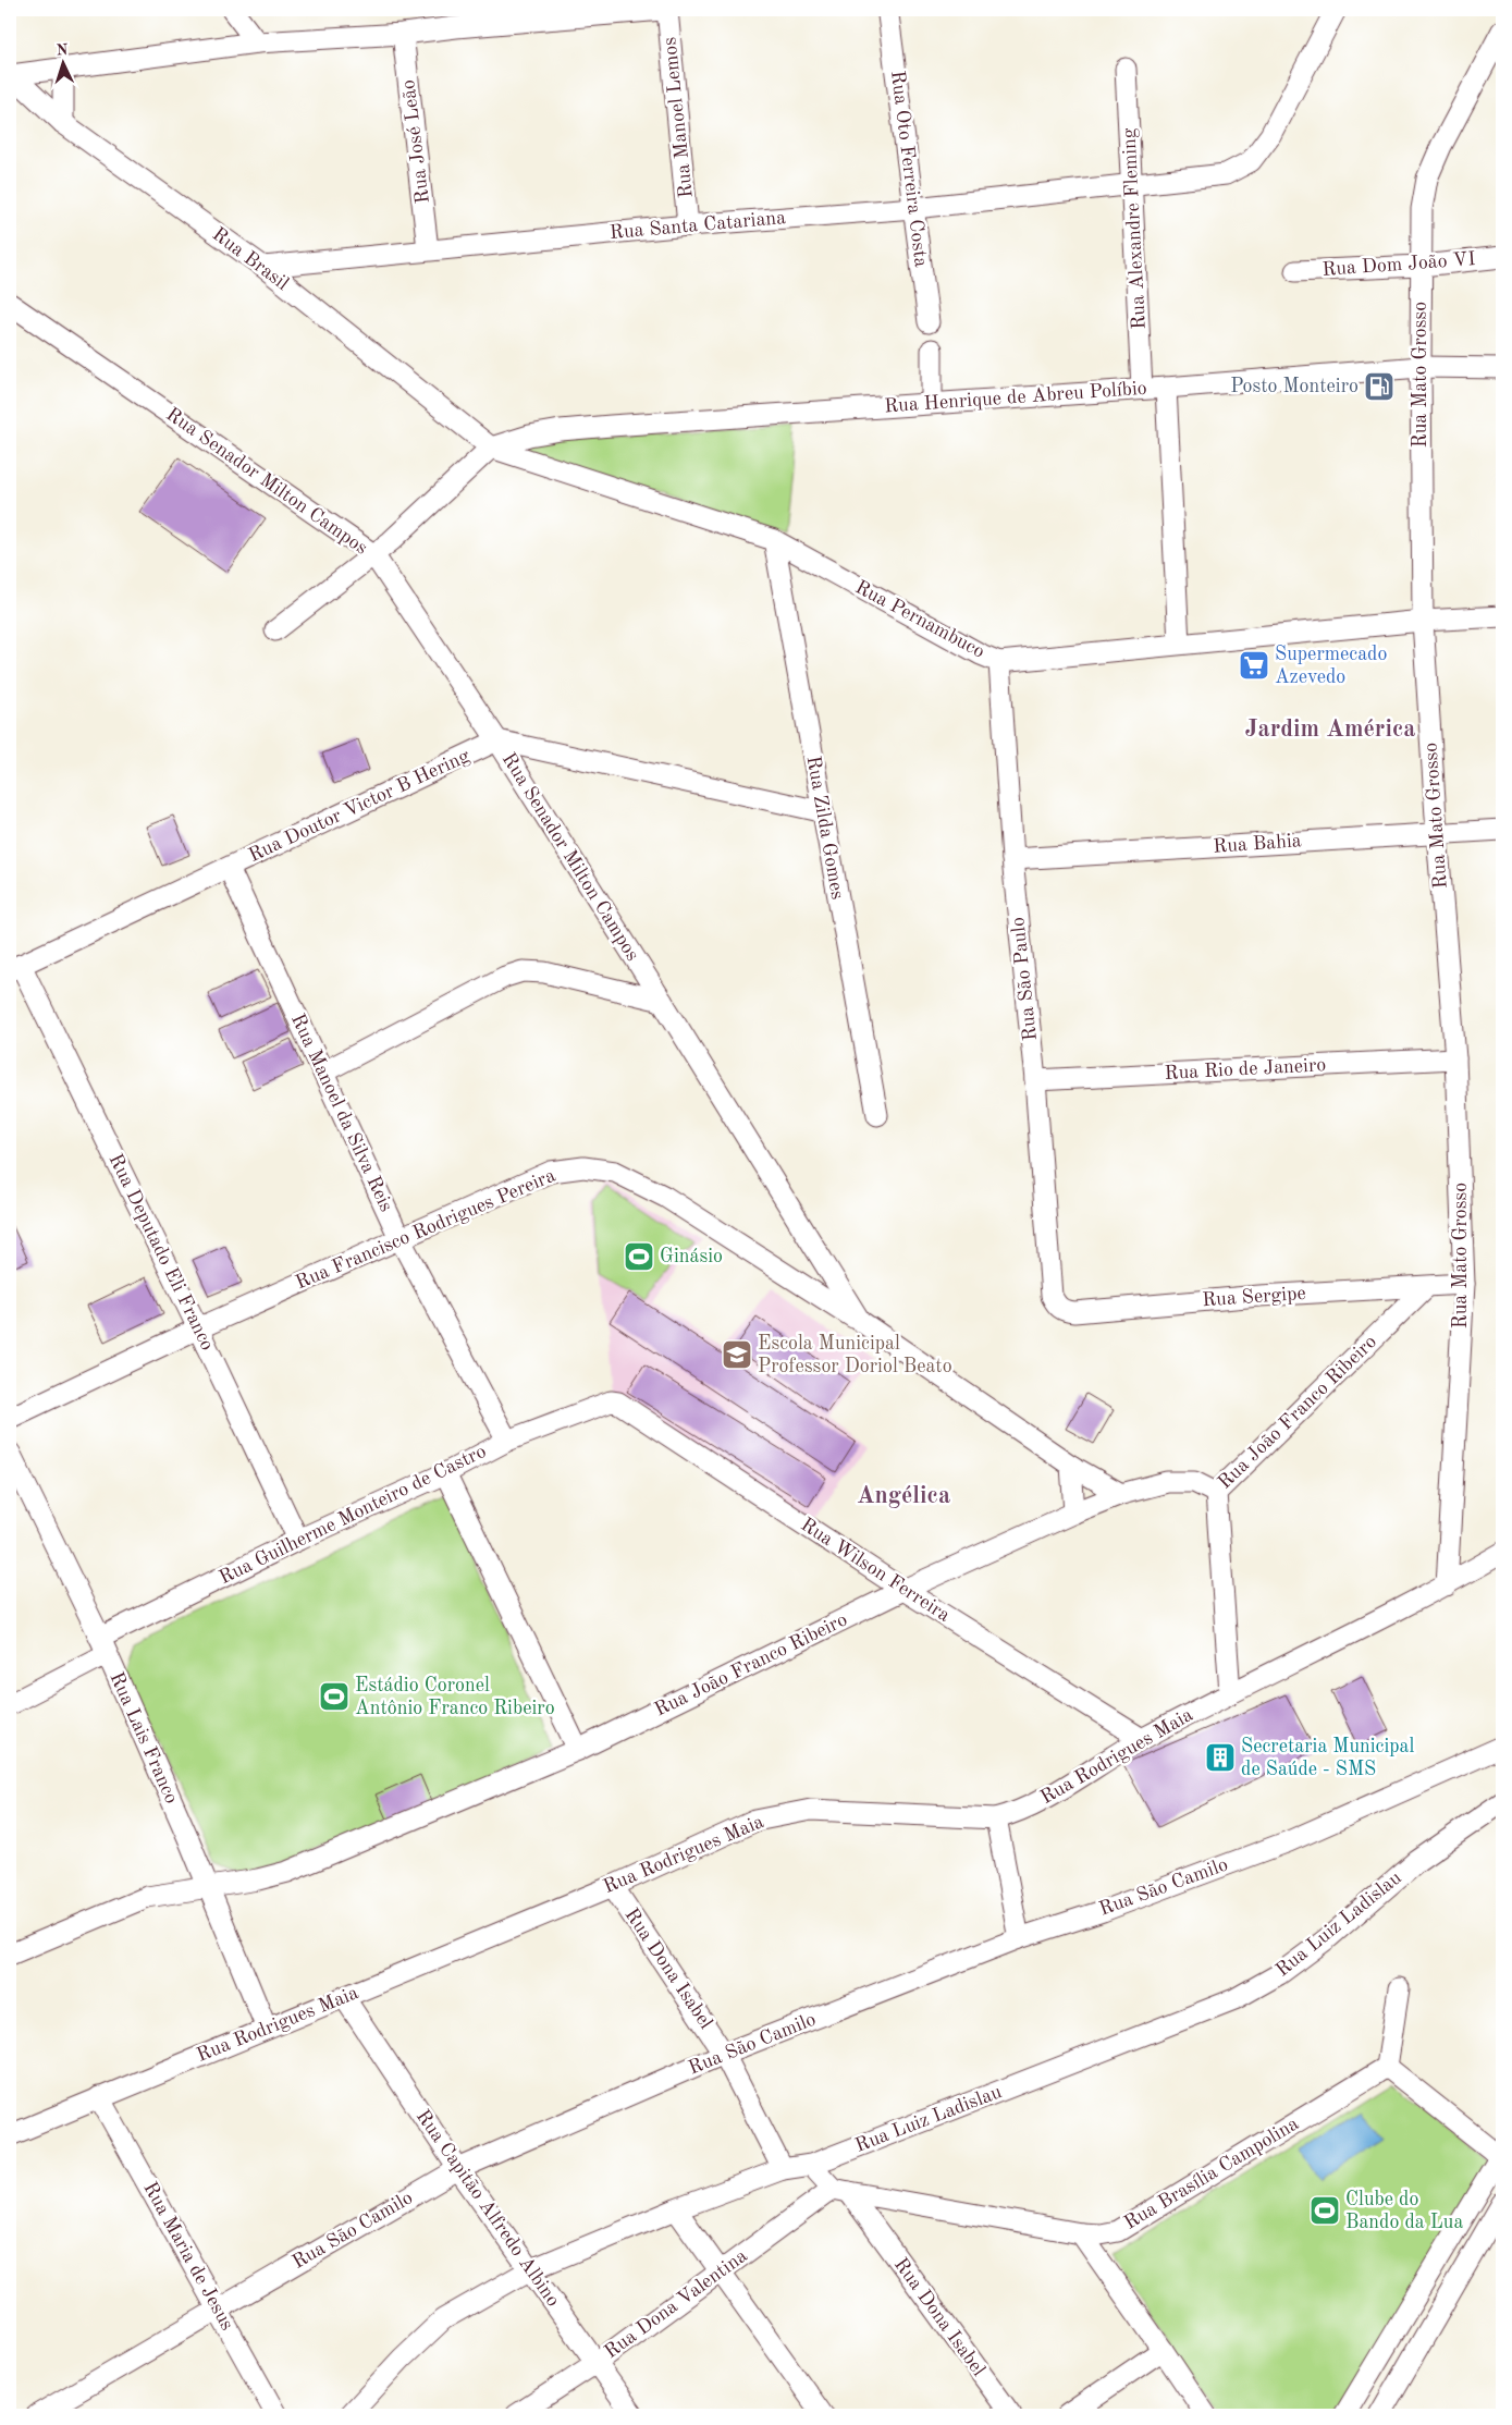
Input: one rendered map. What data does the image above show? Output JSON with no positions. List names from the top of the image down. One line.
{"streets":{"street":["Rua Manoel Lemos","Rua José Leão","Rua Oto Ferreira Costa","Rua Santa Catariana","Rua Alexandre Fleming","Rua Brasil","Rua Dom João VI","Rua Mato Grosso","Rua Henrique de Abreu Políbio","Rua Senador Milton Campos","Rua Pernambuco","Rua Doutor Victor B Hering","Rua Zilda Gomes","Rua Bahia","Rua São Paulo","Rua Rio de Janeiro","Rua Manoel da Silva Reis","Rua Francisco Rodrigues Pereira","Rua Deputado Eli Franco","Rua Sergipe","Rua João Franco Ribeiro","Rua Guilherme Monteiro de Castro","Rua Wilson Ferreira","Rua Lais Franco","Rua Rodrigues Maia","Rua São Camilo","Rua Luiz Ladislau","Rua Dona Isabel","Rua Brasília Campolina","Rua Capitão Alfredo Albino","Rua Maria de Jesus","Rua Dona Valentina"]},"crossings":[["Rua Manoel Lemos","Rua Santa Catariana"],["Rua José Leão","Rua Santa Catariana"],["Rua Oto Ferreira Costa","Rua Santa Catariana"],["Rua Santa Catariana","Rua Alexandre Fleming"],["Rua Santa Catariana","Rua Brasil"],["Rua Alexandre Fleming","Rua Henrique de Abreu Políbio"],["Rua Brasil","Rua Henrique de Abreu Políbio"],["Rua Brasil","Rua Pernambuco"],["Rua Dom João VI","Rua Mato Grosso"],["Rua Mato Grosso","Rua Henrique de Abreu Políbio"],["Rua Mato Grosso","Rua Pernambuco"],["Rua Mato Grosso","Rua Bahia"],["Rua Mato Grosso","Rua Rio de Janeiro"],["Rua Mato Grosso","Rua Sergipe"],["Rua Mato Grosso","Rua Rodrigues Maia"],["Rua Henrique de Abreu Políbio","Rua Pernambuco"],["Rua Senador Milton Campos","Rua Doutor Victor B Hering"],["Rua Senador Milton Campos","Rua Francisco Rodrigues Pereira"],["Rua Senador Milton Campos","Rua João Franco Ribeiro"],["Rua Pernambuco","Rua Zilda Gomes"],["Rua Pernambuco","Rua São Paulo"],["Rua Doutor Victor B Hering","Rua Manoel da Silva Reis"],["Rua Doutor Victor B Hering","Rua Deputado Eli Franco"],["Rua Bahia","Rua São Paulo"],["Rua São Paulo","Rua Rio de Janeiro"],["Rua São Paulo","Rua Sergipe"],["Rua Manoel da Silva Reis","Rua Francisco Rodrigues Pereira"],["Rua Manoel da Silva Reis","Rua Guilherme Monteiro de Castro"],["Rua Francisco Rodrigues Pereira","Rua Deputado Eli Franco"],["Rua Deputado Eli Franco","Rua Guilherme Monteiro de Castro"],["Rua Sergipe","Rua João Franco Ribeiro"],["Rua João Franco Ribeiro","Rua Wilson Ferreira"],["Rua João Franco Ribeiro","Rua Lais Franco"],["Rua Guilherme Monteiro de Castro","Rua Wilson Ferreira"],["Rua Guilherme Monteiro de Castro","Rua Lais Franco"],["Rua Wilson Ferreira","Rua Rodrigues Maia"],["Rua Lais Franco","Rua Rodrigues Maia"],["Rua Rodrigues Maia","Rua Dona Isabel"],["Rua Rodrigues Maia","Rua Capitão Alfredo Albino"],["Rua Rodrigues Maia","Rua Maria de Jesus"],["Rua São Camilo","Rua Dona Isabel"],["Rua São Camilo","Rua Capitão Alfredo Albino"],["Rua São Camilo","Rua Maria de Jesus"],["Rua Luiz Ladislau","Rua Dona Isabel"],["Rua Luiz Ladislau","Rua Capitão Alfredo Albino"],["Rua Dona Isabel","Rua Brasília Campolina"],["Rua Dona Isabel","Rua Dona Valentina"],["Rua Brasília Campolina","Rua Dona Valentina"],["Rua Capitão Alfredo Albino","Rua Dona Valentina"]],"districts":["Jardim América","Angélica"],"places":{"fuel station":["Posto Monteiro"],"supermarket":["Supermecado Azevedo"],"sports":["Ginásio","Estádio Coronel Antônio Franco Ribeiro","Clube do Bando da Lua"],"school or university":["Escola Municipal Professor Doriol Beato"],"building":["Secretaria Municipal de Saúde - SMS"]},"north":"top"}
